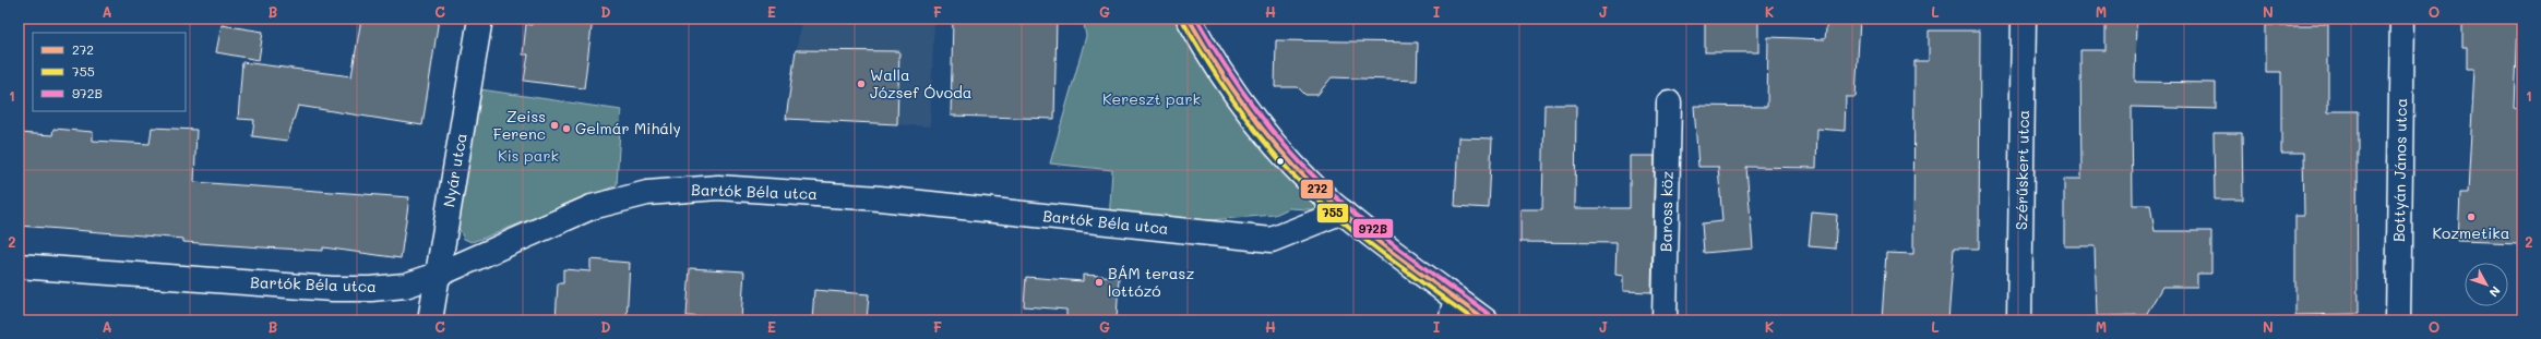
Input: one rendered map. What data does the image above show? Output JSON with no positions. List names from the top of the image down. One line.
{"streets":{"street":["Nyár utca","Szérűskert utca","Bottyán János utca","Bartók Béla utca","Baross köz"]},"crossings":[["Nyár utca","Bartók Béla utca"]],"parks":["Kereszt park","Kis park"],"places":["Walla József Óvoda","Zeiss Ferenc","Gelmár Mihály","Kozmetika","BÁM terasz lottózó"],"lines":["transit line 272","transit line 972B","transit line 755"],"legend":["272","755","972B"],"north":"bottom right","grid":{"columns":["A","B","C","D","E","F","G","H","I","J","K","L","M","N","O"],"rows":["1","2"]}}
